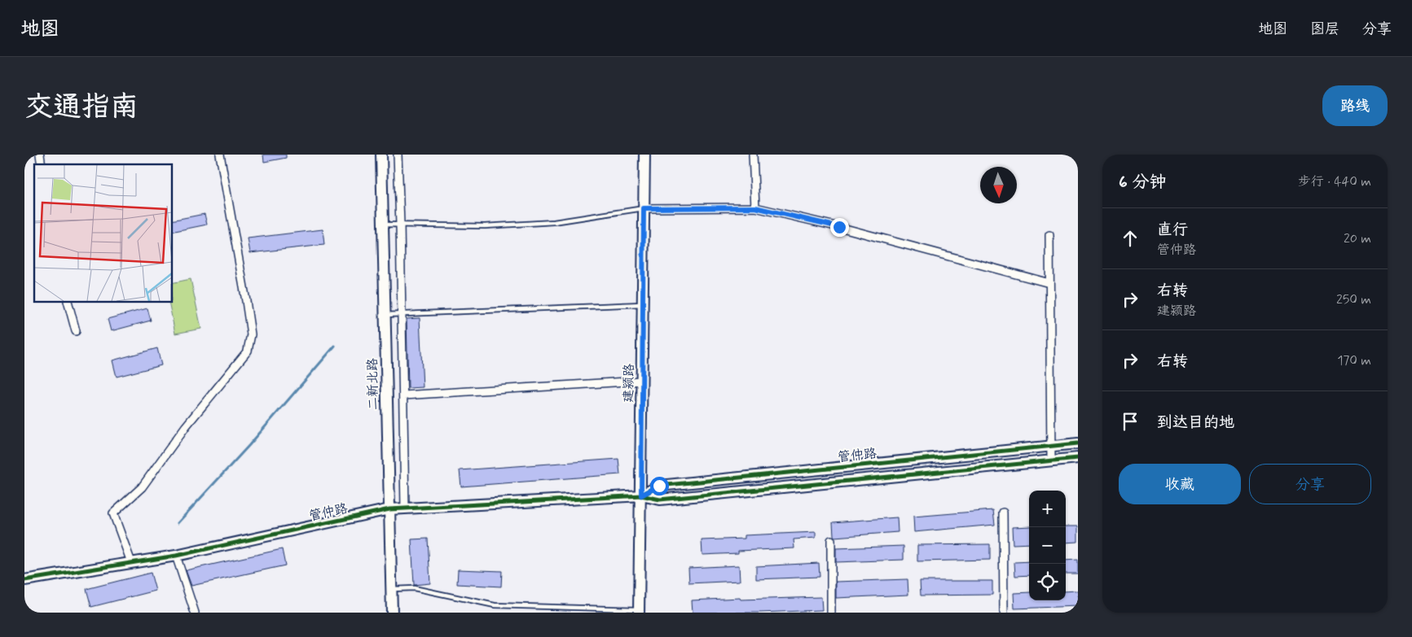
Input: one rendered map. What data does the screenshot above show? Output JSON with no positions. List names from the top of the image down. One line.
{"streets":{"street":["建颍路","二新北路","管仲路"]},"crossings":[["建颍路","管仲路"],["二新北路","管仲路"]],"north":"bottom","page":{"header":"地图","nav":["地图","图层","分享"],"buttons":["路线",["收藏","分享"]],"title":"交通指南","heading":["6 分钟","步行 · 440 m"],"list":[["直行","管仲路","20 m"],["右转","建颍路","250 m"],["右转","170 m"],"到达目的地"],"map_buttons":["+","−"]}}
